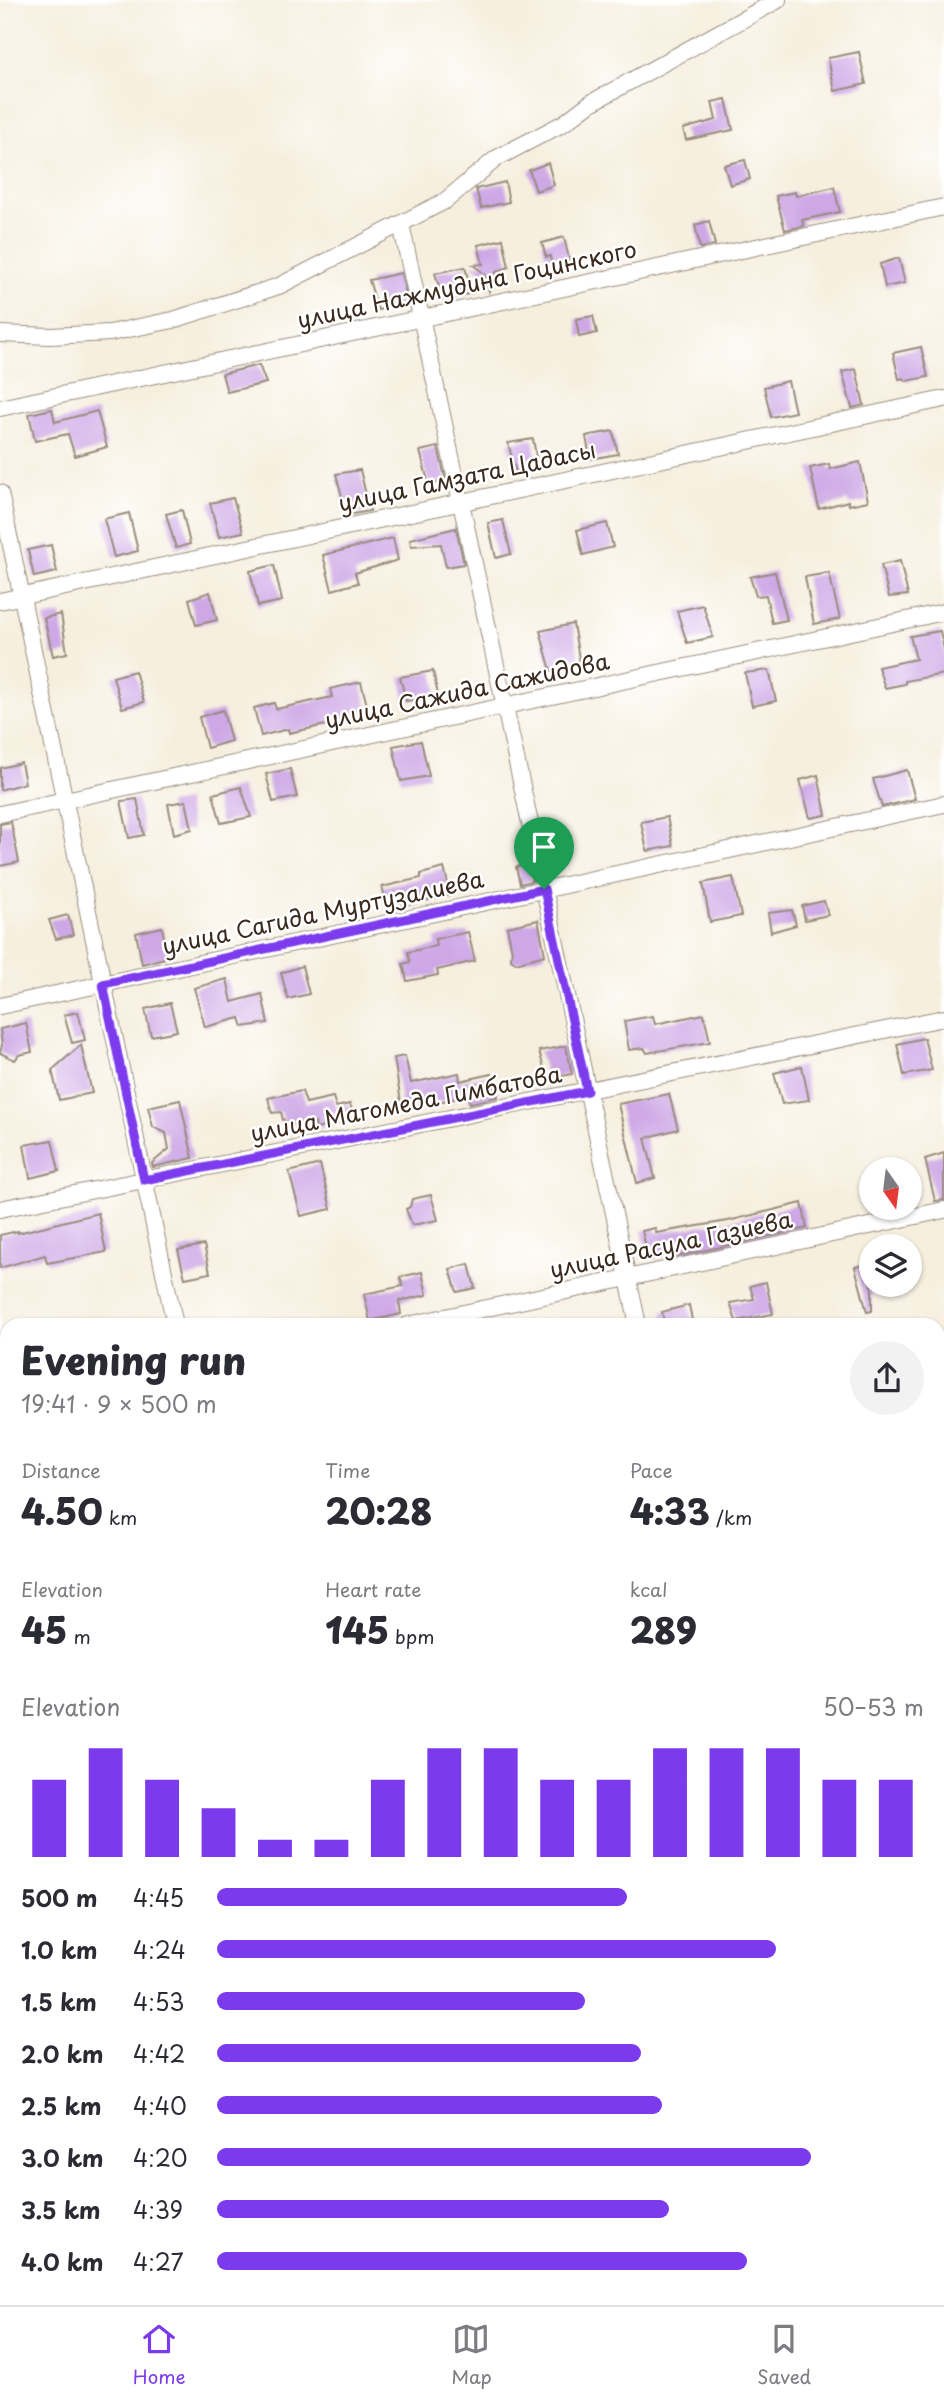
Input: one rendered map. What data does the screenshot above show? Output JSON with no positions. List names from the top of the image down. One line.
{"streets":{"street":["улица Нажмудина Гоцинского","улица Гамзата Цадасы","улица Сажида Сажидова","улица Сагида Муртузалиева","улица Магомеда Гимбатова","улица Расула Газиева"]},"north":"bottom","page":{"heading":["Evening run","19:41 · 9 × 500 m"],"stats":[["Distance","4.50 km"],["Time","20:28"],["Pace","4:33 /km"],["Elevation","45 m"],["Heart rate","145 bpm"],["kcal","289"]],"chart":["Elevation","50–53 m"],"list":[{"name":"500 m","note":"4:45"},{"name":"1.0 km","note":"4:24"},{"name":"1.5 km","note":"4:53"},{"name":"2.0 km","note":"4:42"},{"name":"2.5 km","note":"4:40"},{"name":"3.0 km","note":"4:20"},{"name":"3.5 km","note":"4:39"},{"name":"4.0 km","note":"4:27"}],"tabs":["Home","Map","Saved"]}}
